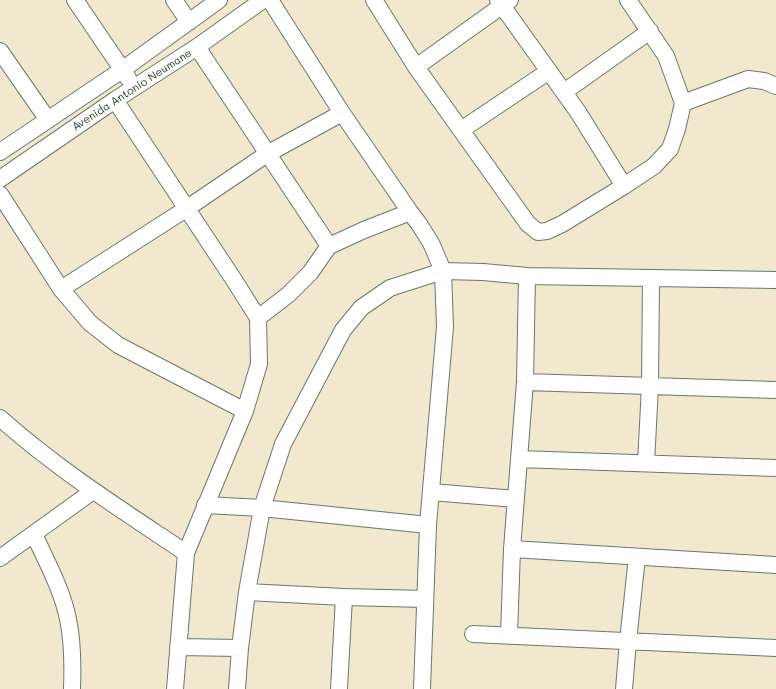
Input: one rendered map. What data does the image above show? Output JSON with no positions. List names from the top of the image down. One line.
{"streets":{"street":["Avenida Antonio Neumane"]}}
